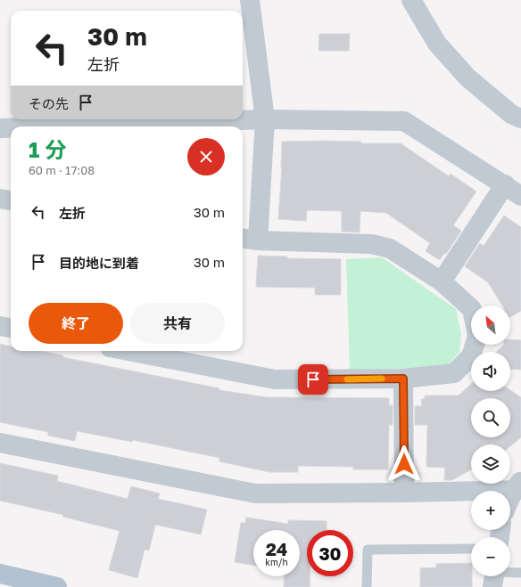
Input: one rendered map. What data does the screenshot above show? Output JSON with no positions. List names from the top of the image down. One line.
{"north":"top left","page":{"turn":["30 m","左折"],"then":"その先","heading":["1 分","60 m · 17:08"],"list":[{"name":"左折","value":"30 m"},{"name":"目的地に到着","value":"30 m"}],"buttons":["終了","共有"],"map_buttons":["+","−"],"speed":"24 km/h","limit":"30"}}
